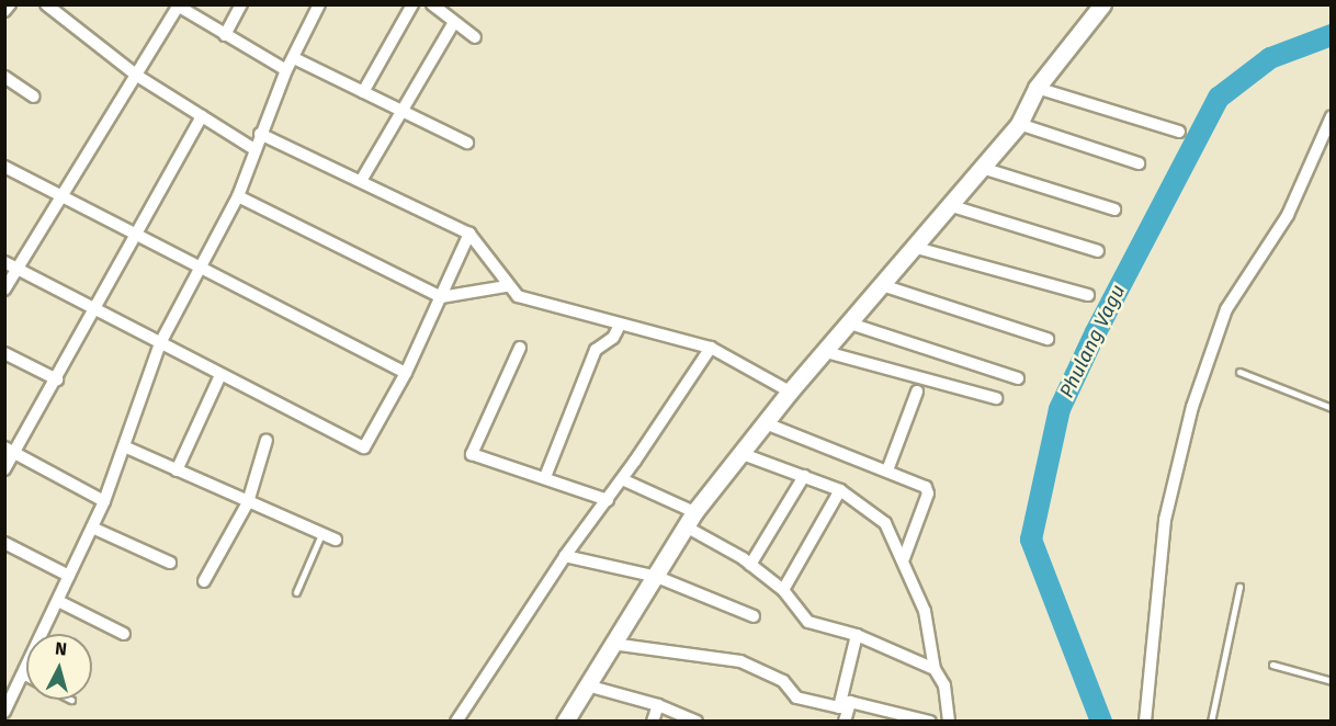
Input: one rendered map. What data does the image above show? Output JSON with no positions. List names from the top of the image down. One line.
{"water":["Phulang Vagu"],"north":"top"}
